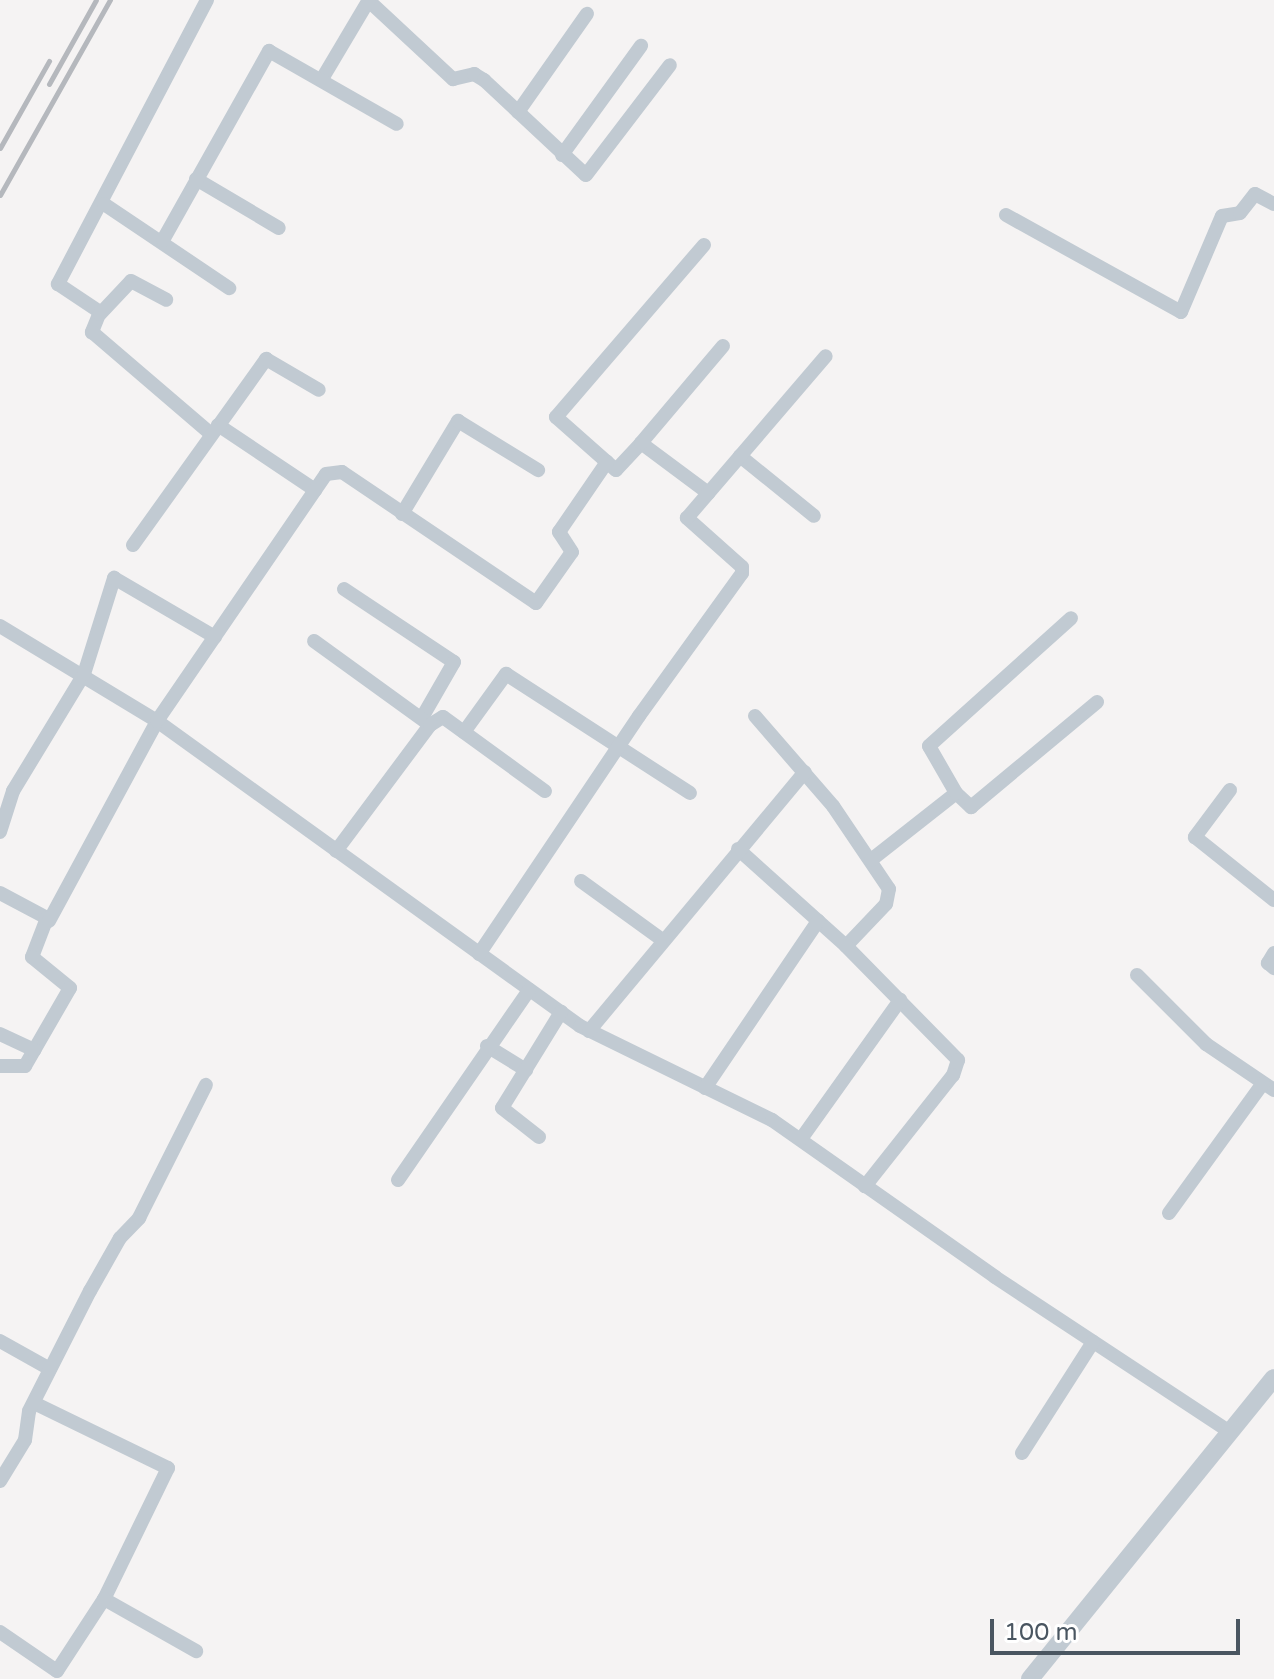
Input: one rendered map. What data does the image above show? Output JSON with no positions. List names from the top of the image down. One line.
{"scale_bar":"100 m"}
